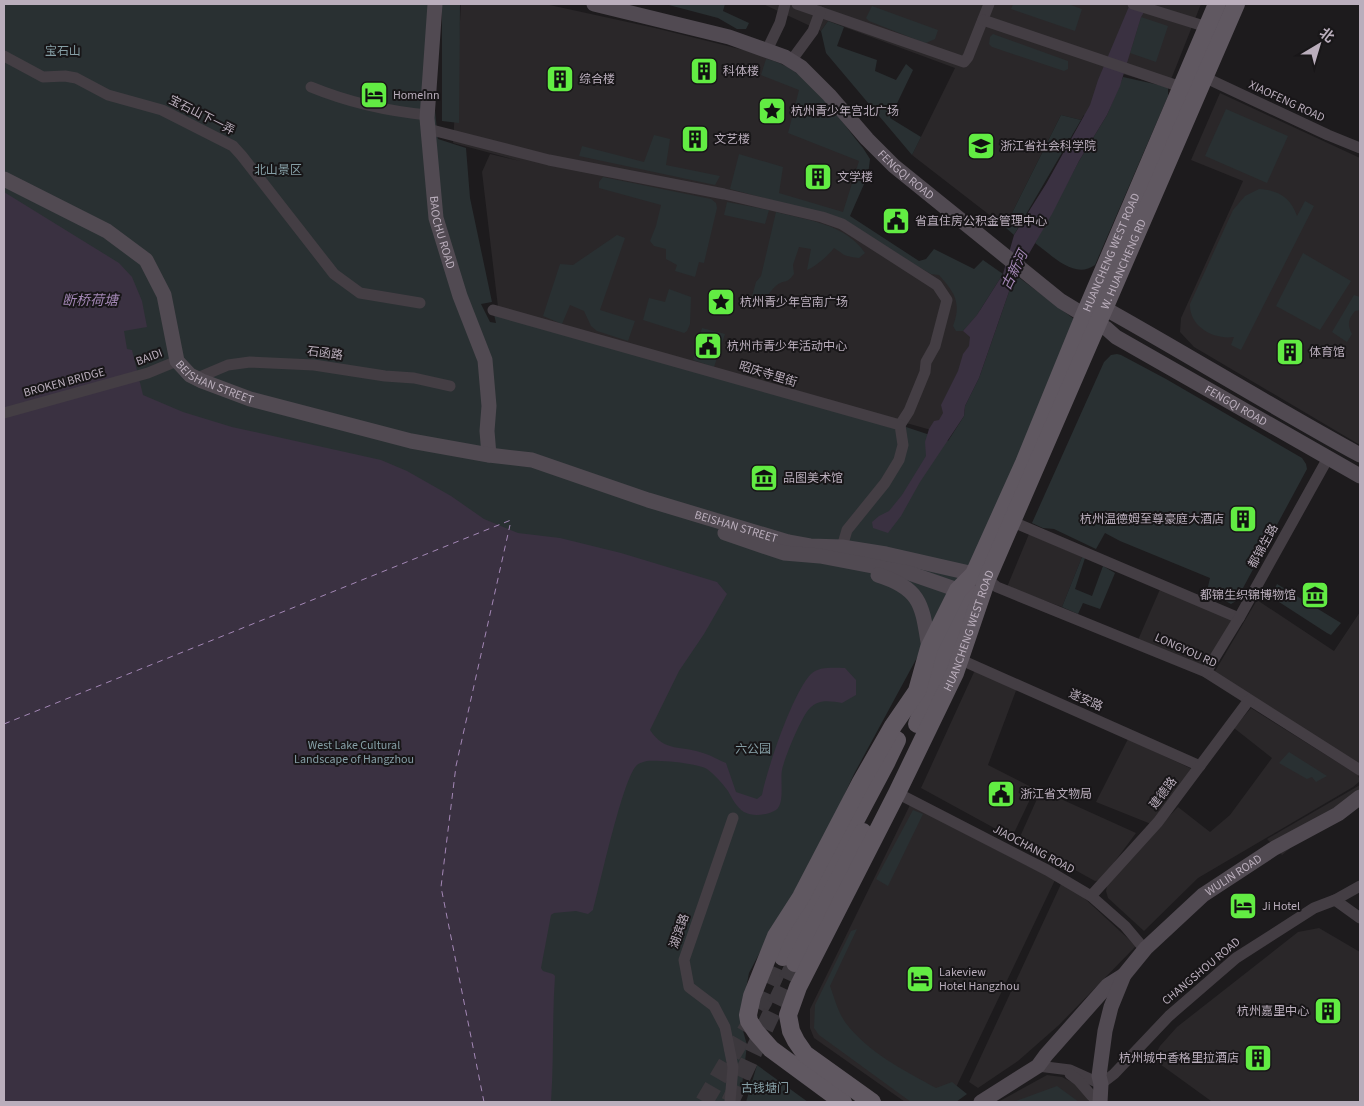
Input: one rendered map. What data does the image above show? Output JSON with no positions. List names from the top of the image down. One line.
{"streets":{"main road":["FENGQI ROAD","BAOCHU ROAD","HUANCHENG WEST ROAD","W. HUANCHENG RD","BEISHAN STREET","WULIN ROAD"],"street":["XIAOFENG ROAD","宝石山下一弄","石函路","BAIDI","昭庆寺里街","BROKEN BRIDGE","都锦生路","LONGYOU RD","遂安路","建德路","JIAOCHANG ROAD","湖滨路","CHANGSHOU ROAD"]},"crossings":[["XIAOFENG ROAD","W. HUANCHENG RD"],["FENGQI ROAD","HUANCHENG WEST ROAD"],["FENGQI ROAD","W. HUANCHENG RD"],["FENGQI ROAD","都锦生路"],["BAOCHU ROAD","BEISHAN STREET"],["HUANCHENG WEST ROAD","W. HUANCHENG RD"],["HUANCHENG WEST ROAD","BEISHAN STREET"],["HUANCHENG WEST ROAD","LONGYOU RD"],["HUANCHENG WEST ROAD","遂安路"],["HUANCHENG WEST ROAD","JIAOCHANG ROAD"],["W. HUANCHENG RD","BEISHAN STREET"],["W. HUANCHENG RD","LONGYOU RD"],["石函路","BEISHAN STREET"],["BAIDI","BEISHAN STREET"],["BAIDI","BROKEN BRIDGE"],["BEISHAN STREET","LONGYOU RD"],["都锦生路","LONGYOU RD"],["LONGYOU RD","建德路"],["遂安路","建德路"],["建德路","JIAOCHANG ROAD"],["JIAOCHANG ROAD","WULIN ROAD"],["WULIN ROAD","CHANGSHOU ROAD"]],"water":["古新河","断桥荷塘"],"parks":["宝石山","北山景区","West Lake Cultural Landscape of Hangzhou","六公园","古钱塘门"],"places":{"building":["科体楼","综合楼","文艺楼","文学楼","体育馆","杭州温德姆至尊豪庭大酒店","杭州嘉里中心","杭州城中香格里拉酒店"],"hotel":["HomeInn","Ji Hotel","Lakeview Hotel Hangzhou"],"place":["杭州青少年宫北广场","杭州青少年宫南广场"],"school or university":["浙江省社会科学院"],"public building":["省直住房公积金管理中心","杭州市青少年活动中心","浙江省文物局"],"museum":["品图美术馆","都锦生织锦博物馆"]},"north":"top right"}
